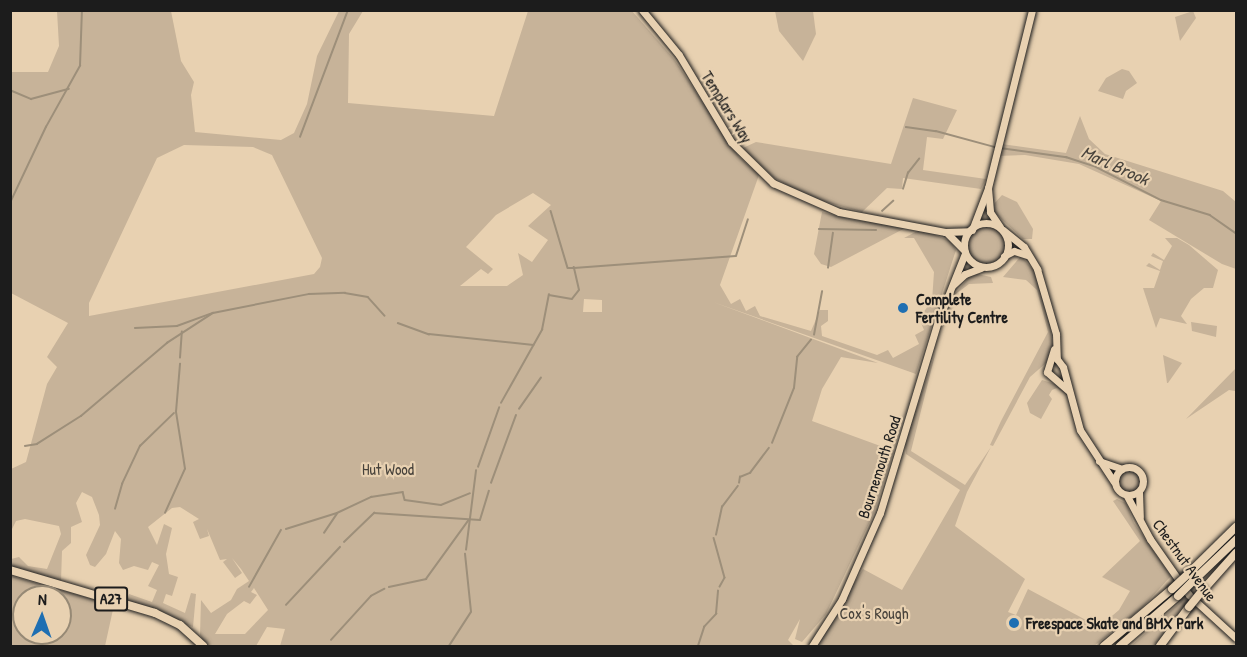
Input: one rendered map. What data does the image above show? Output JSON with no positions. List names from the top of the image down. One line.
{"streets":{"main road":["A27"],"street":["Templars Way","Bournemouth Road","Chestnut Avenue"]},"crossings":[["Templars Way","Bournemouth Road"]],"water":["Marl Brook"],"parks":["Hut Wood","Cox's Rough"],"places":["Complete Fertility Centre","Freespace Skate and BMX Park"],"north":"top"}
